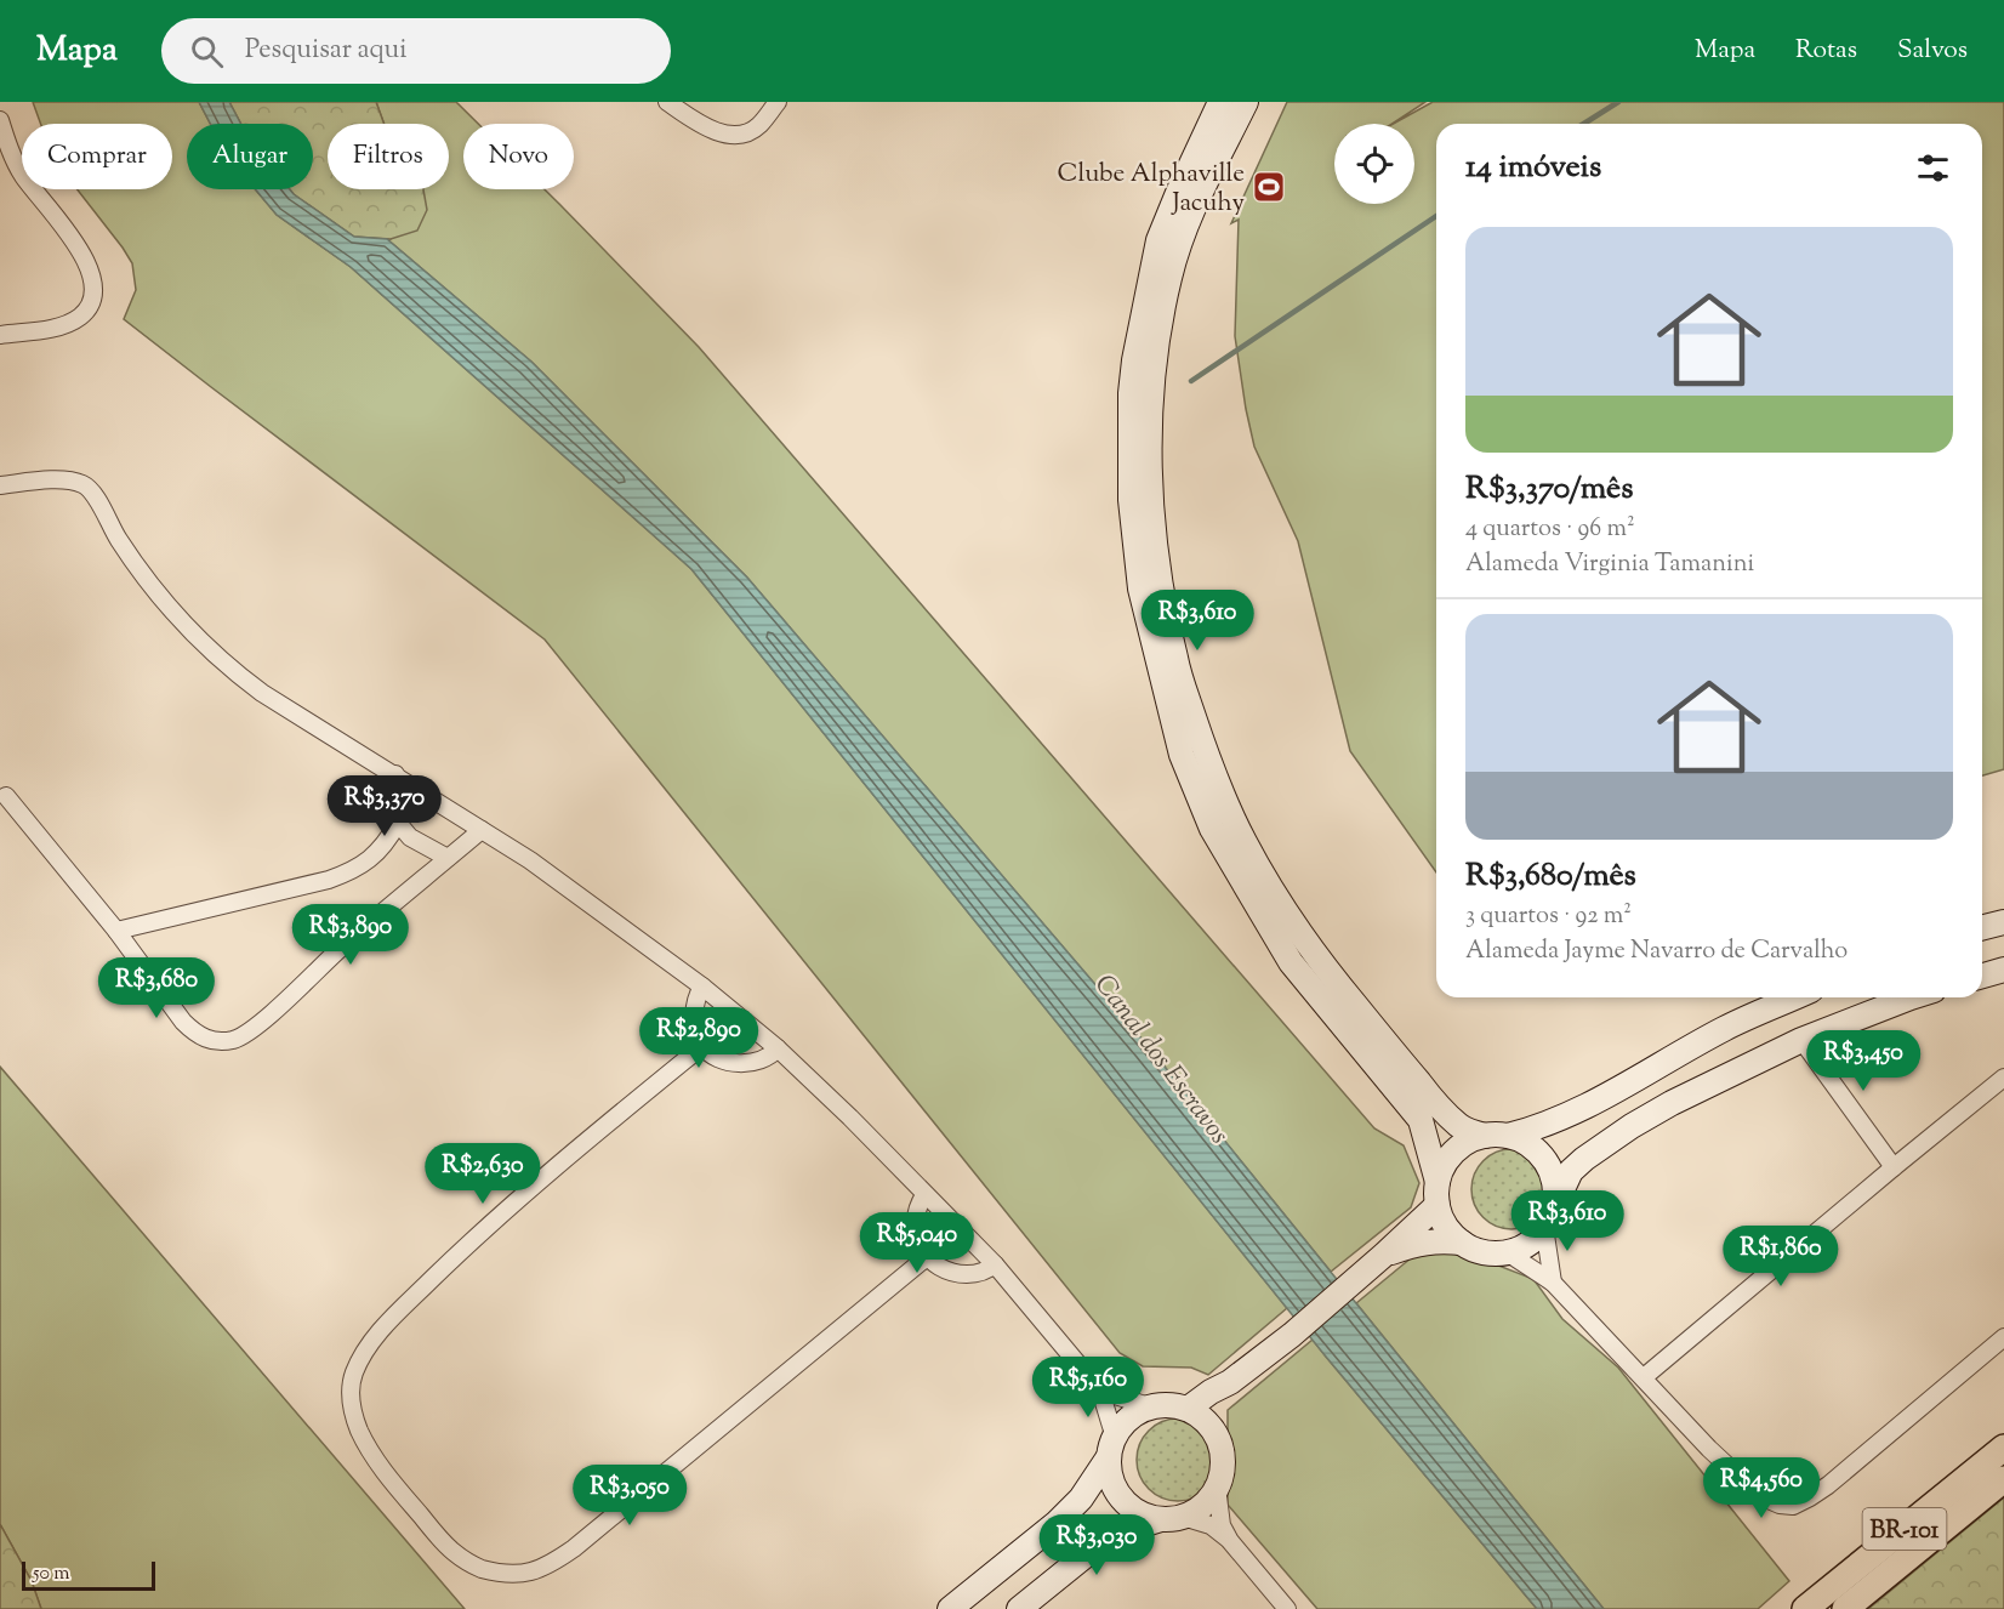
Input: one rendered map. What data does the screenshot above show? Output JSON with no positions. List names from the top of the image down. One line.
{"streets":{"main road":["BR-101"]},"water":["Canal dos Escravos"],"places":{"sports":["Clube Alphaville Jacuhy"]},"scale_bar":"50 m","page":{"header":"Mapa","search":"Pesquisar aqui","nav":["Mapa","Rotas","Salvos"],"chip":["Comprar","Alugar","Filtros","Novo"],"heading":"14 imóveis","list":[{"name":"R$3,370/mês","note":"4 quartos · 96 m² · Alameda Virginia Tamanini"},{"name":"R$3,680/mês","note":"3 quartos · 92 m² · Alameda Jayme Navarro de Carvalho"}],"price":["R$3,610","R$3,370","R$3,890","R$3,680","R$2,890","R$3,450","R$2,630","R$3,610","R$5,040","R$1,860","R$5,160","R$4,560","R$3,050","R$3,030"],"scale":"50 m"}}
